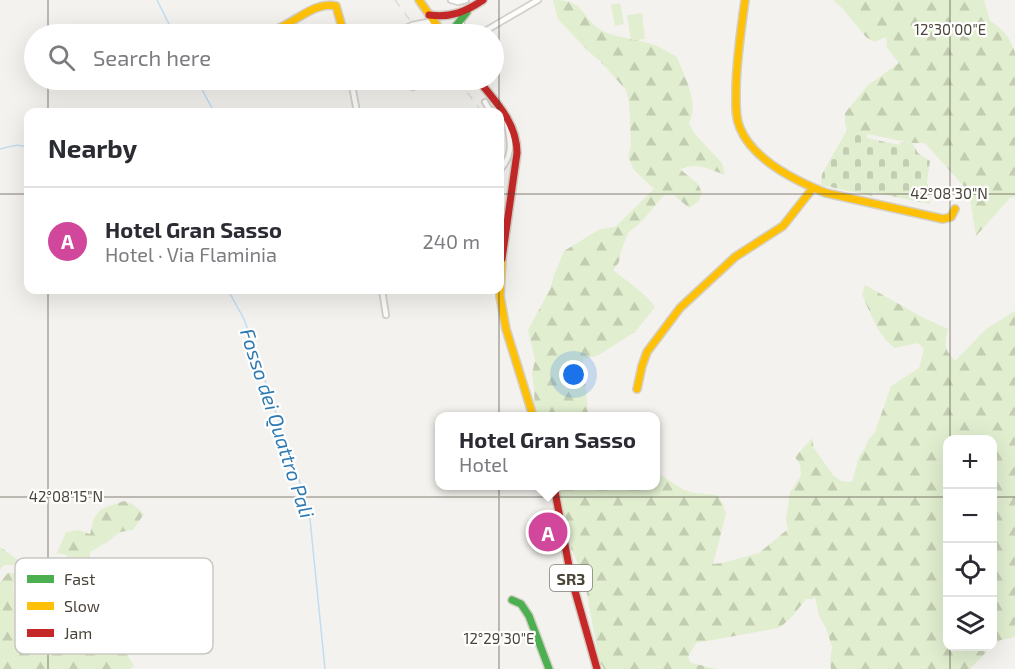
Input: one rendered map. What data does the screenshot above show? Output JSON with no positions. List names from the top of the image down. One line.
{"streets":{"street":["SR3"]},"water":["Fosso dei Quattro Pali"],"legend":["Fast","Slow","Jam"],"page":{"search":"Search here","heading":"Nearby","list":[{"mark":"A","name":"Hotel Gran Sasso","note":"Hotel · Via Flaminia","value":"240 m"}],"popup":["Hotel Gran Sasso","Hotel"],"map_buttons":["+","−"],"pins":"A"},"coordinates":["12°30'00\"E","42°08'30\"N","42°08'15\"N","12°29'30\"E"]}
